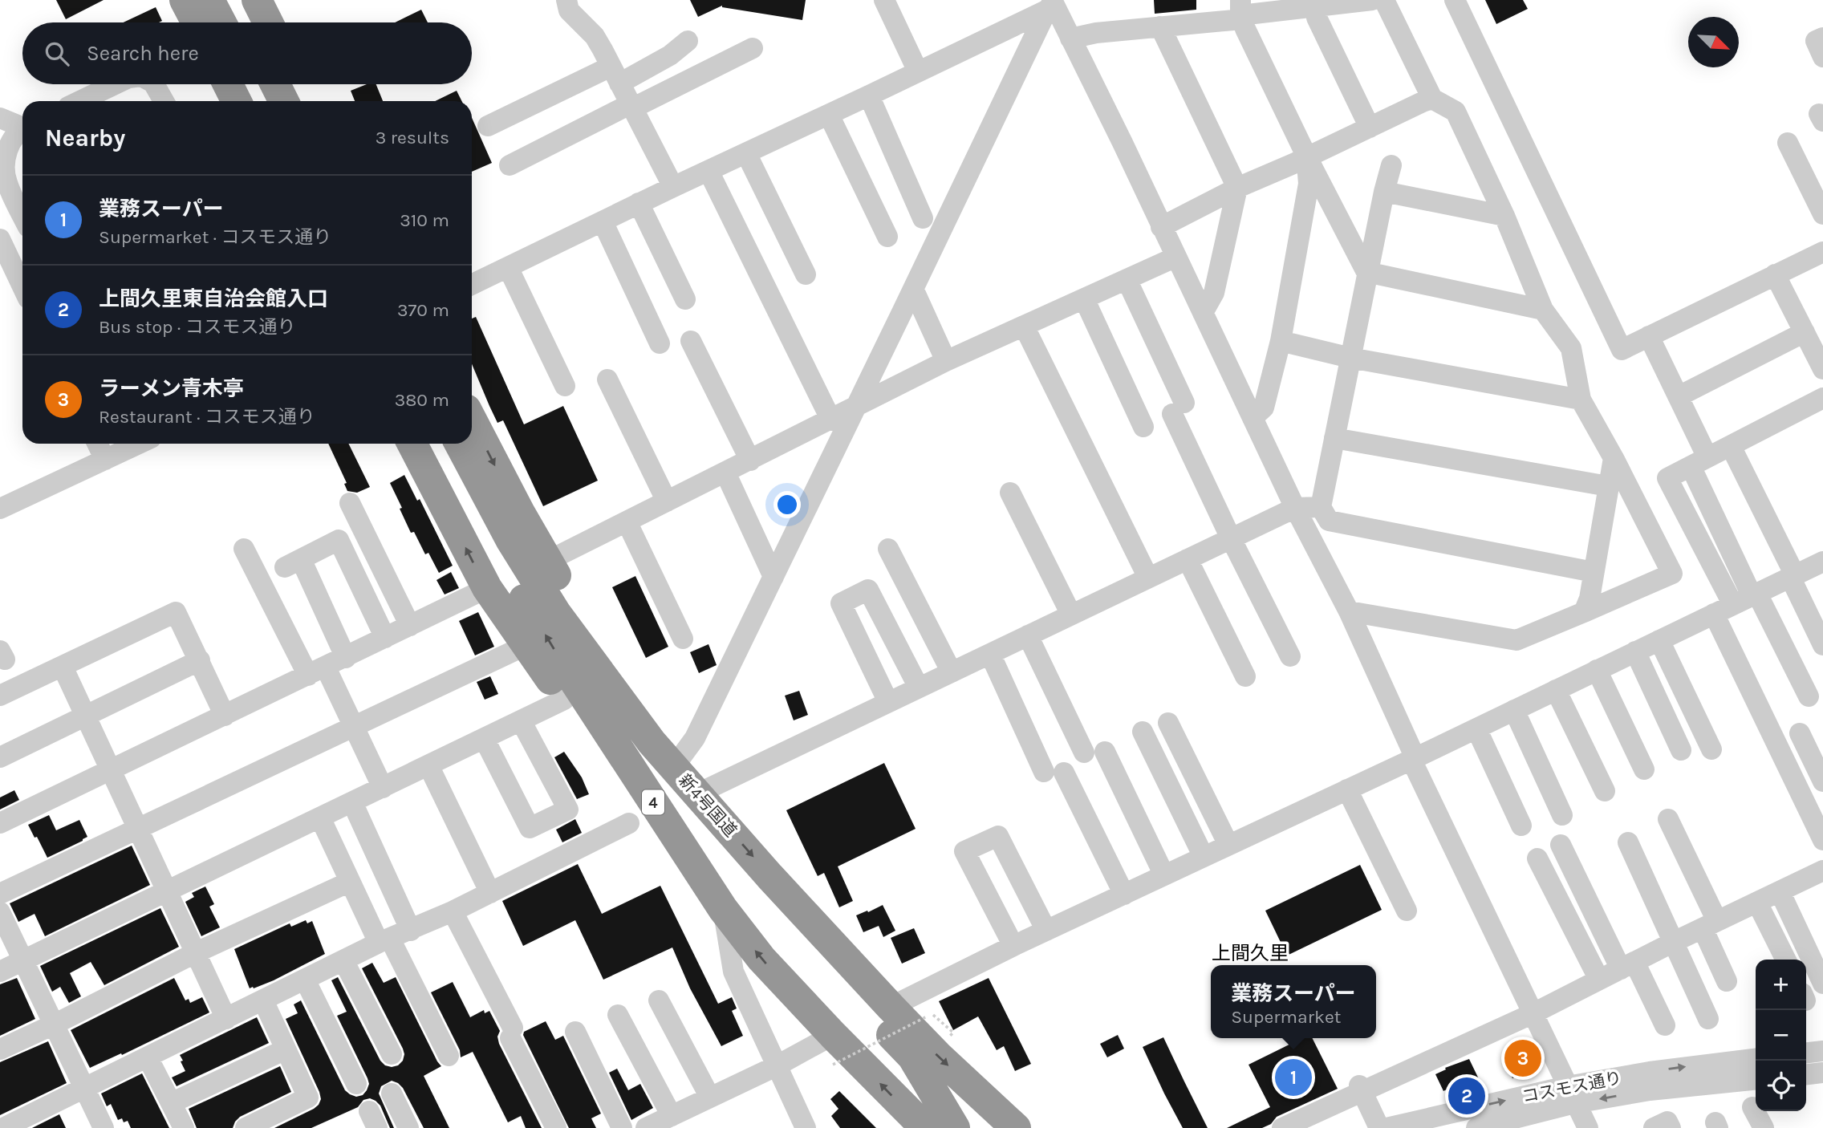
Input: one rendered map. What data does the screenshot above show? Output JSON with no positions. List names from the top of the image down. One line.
{"streets":{"highway":["4","新4号国道"],"street":["コスモス通り"]},"districts":["上間久里"],"north":"bottom right","page":{"search":"Search here","heading":["Nearby","3 results"],"list":[{"mark":"1","name":"業務スーパー","note":"Supermarket · コスモス通り","value":"310 m"},{"mark":"2","name":"上間久里東自治会館入口","note":"Bus stop · コスモス通り","value":"370 m"},{"mark":"3","name":"ラーメン青木亭","note":"Restaurant · コスモス通り","value":"380 m"}],"map_buttons":["+","−"],"popup":["業務スーパー","Supermarket"],"pins":["3","1","2"]}}
